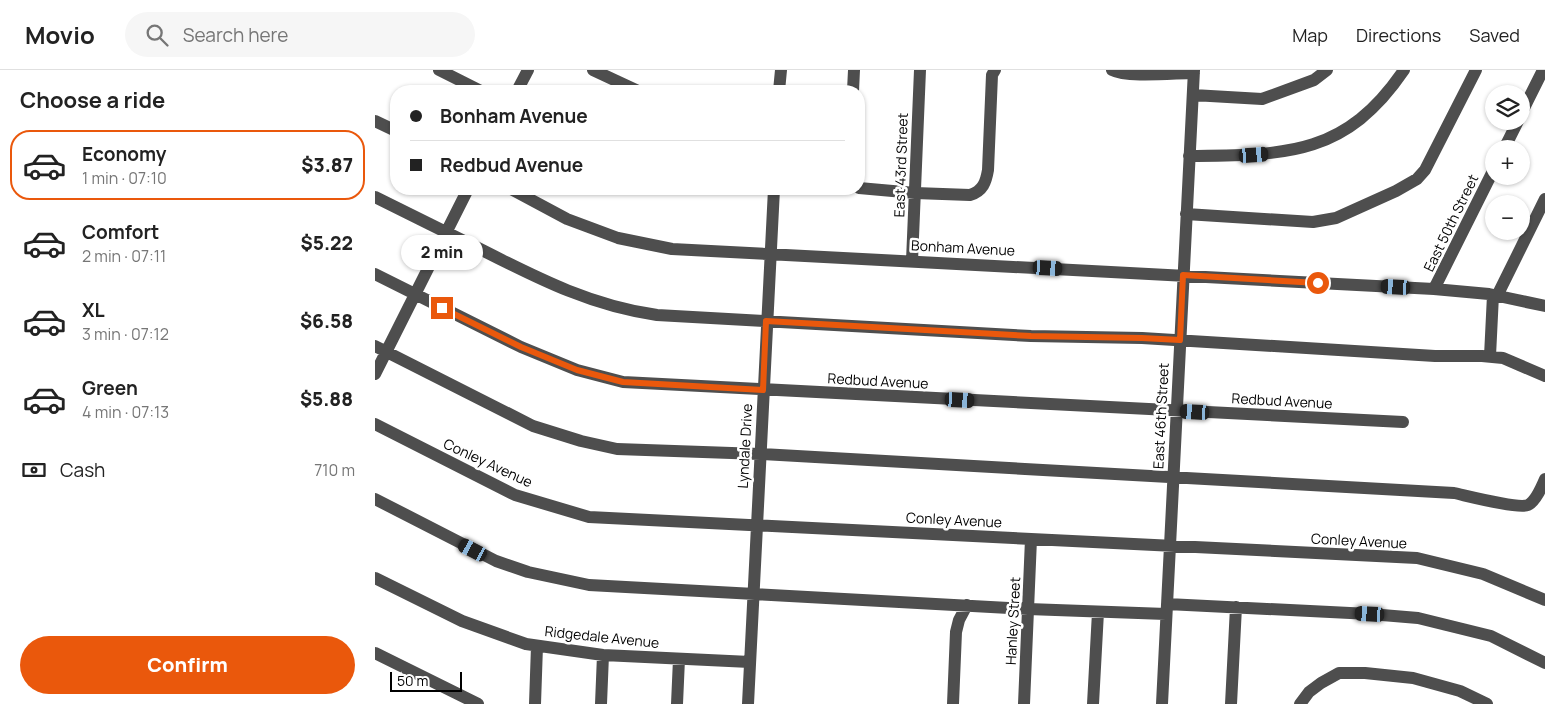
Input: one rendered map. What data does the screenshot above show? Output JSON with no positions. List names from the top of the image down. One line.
{"streets":{"street":["East 43rd Street","East 50th Street","Bonham Avenue","Redbud Avenue","East 46th Street","Lyndale Drive","Conley Avenue","Hanley Street","Ridgedale Avenue"]},"crossings":[["East 43rd Street","Bonham Avenue"],["East 50th Street","Bonham Avenue"],["Bonham Avenue","East 46th Street"],["Bonham Avenue","Lyndale Drive"],["Redbud Avenue","East 46th Street"],["Redbud Avenue","Lyndale Drive"],["East 46th Street","Conley Avenue"],["Lyndale Drive","Conley Avenue"],["Lyndale Drive","Ridgedale Avenue"],["Conley Avenue","Hanley Street"]],"scale_bar":"50 m","page":{"header":"Movio","search":"Search here","nav":["Map","Directions","Saved"],"heading":"Choose a ride","map_buttons":["+","−"],"banner":["Bonham Avenue","Redbud Avenue"],"list":[{"name":"Economy","note":"1 min · 07:10","value":"$3.87"},{"name":"Comfort","note":"2 min · 07:11","value":"$5.22"},{"name":"XL","note":"3 min · 07:12","value":"$6.58"},{"name":"Green","note":"4 min · 07:13","value":"$5.88"}],"bubble":"2 min","pay":["Cash","710 m"],"buttons":"Confirm","scale":"50 m"}}
